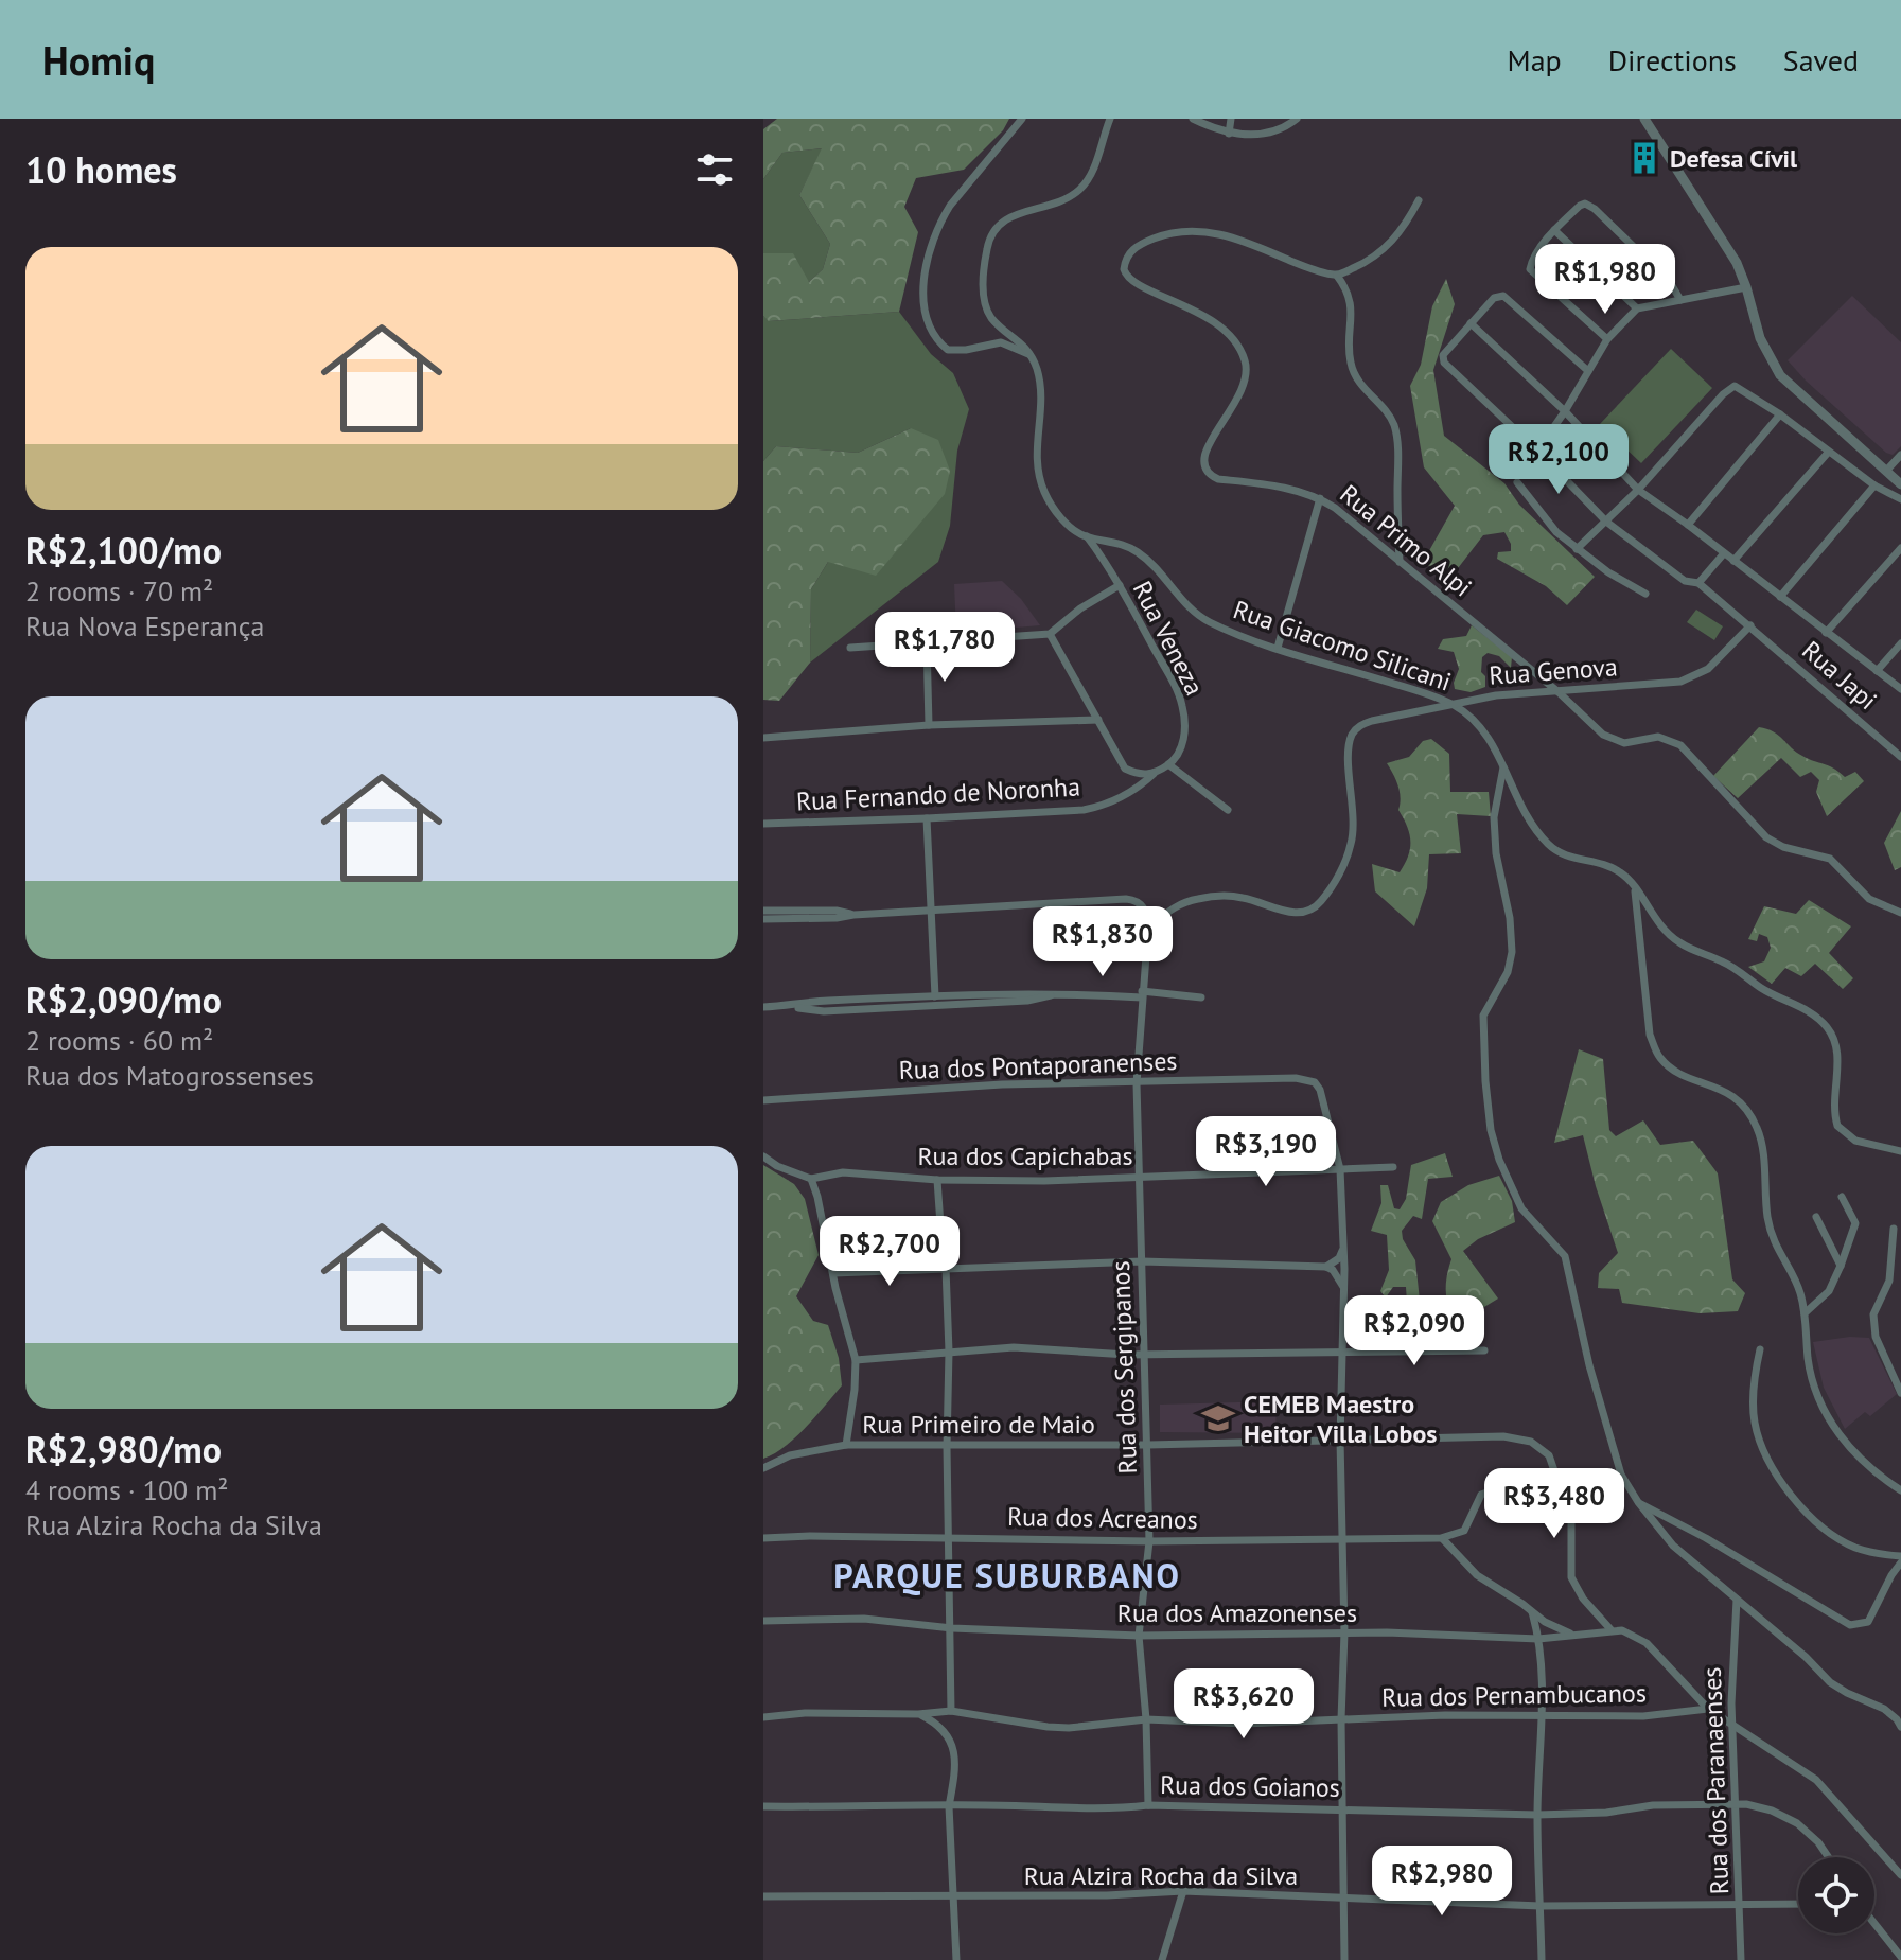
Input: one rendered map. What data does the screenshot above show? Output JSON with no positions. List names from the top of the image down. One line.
{"streets":{"street":["Rua Primo Alpi","Rua Veneza","Rua Giacomo Silicani","Rua Genova","Rua Japi","Rua Fernando de Noronha","Rua dos Pontaporanenses","Rua dos Capichabas","Rua dos Sergipanos","Rua Primeiro de Maio","Rua dos Acreanos","Rua dos Amazonenses","Rua dos Pernambucanos","Rua dos Paranaenses","Rua dos Goianos","Rua Alzira Rocha da Silva"]},"crossings":[["Rua Primo Alpi","Rua Genova"],["Rua Veneza","Rua Giacomo Silicani"],["Rua Giacomo Silicani","Rua Genova"],["Rua Genova","Rua Japi"],["Rua Genova","Rua dos Sergipanos"],["Rua dos Pontaporanenses","Rua dos Capichabas"],["Rua dos Pontaporanenses","Rua dos Sergipanos"],["Rua dos Capichabas","Rua dos Sergipanos"],["Rua dos Sergipanos","Rua Primeiro de Maio"],["Rua dos Sergipanos","Rua dos Acreanos"],["Rua dos Sergipanos","Rua dos Amazonenses"],["Rua dos Sergipanos","Rua dos Pernambucanos"],["Rua dos Sergipanos","Rua dos Goianos"],["Rua dos Paranaenses","Rua dos Goianos"],["Rua dos Paranaenses","Rua Alzira Rocha da Silva"]],"districts":["PARQUE SUBURBANO"],"places":{"building":["Defesa Cívil"],"school or university":["CEMEB Maestro Heitor Villa Lobos"]},"page":{"header":"Homiq","nav":["Map","Directions","Saved"],"heading":"10 homes","list":[{"name":"R$2,100/mo","note":"2 rooms · 70 m² · Rua Nova Esperança"},{"name":"R$2,090/mo","note":"2 rooms · 60 m² · Rua dos Matogrossenses"},{"name":"R$2,980/mo","note":"4 rooms · 100 m² · Rua Alzira Rocha da Silva"}],"price":["R$1,980","R$2,100","R$1,780","R$1,830","R$3,190","R$2,700","R$2,090","R$3,480","R$3,620","R$2,980"]}}
